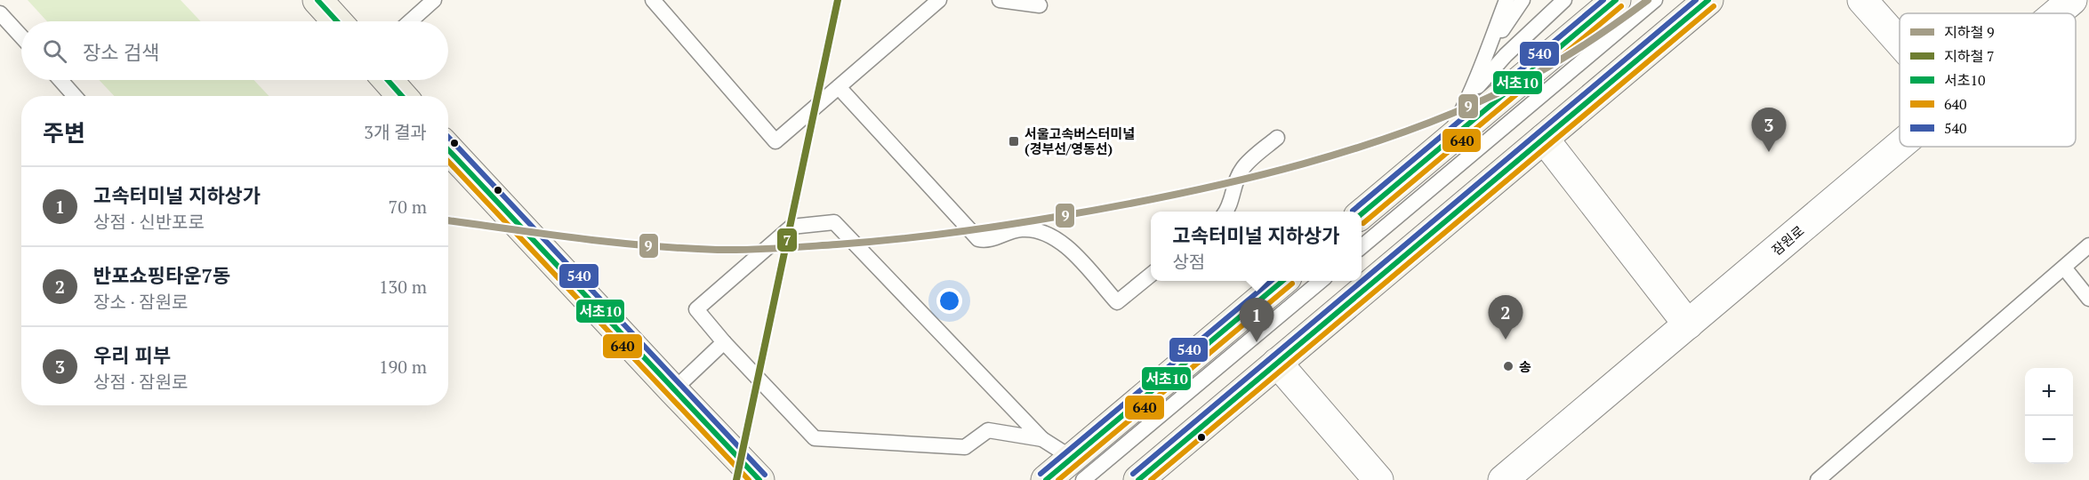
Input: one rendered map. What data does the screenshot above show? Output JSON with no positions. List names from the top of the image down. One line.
{"streets":{"street":["잠원로"]},"places":{"transit":["서울고속버스터미널 (경부선/영동선)"],"other":["송"]},"lines":["metro line 9","metro line 7","transit line 서초10","transit line 540","transit line 640"],"legend":["지하철 9","지하철 7","서초10","640","540"],"page":{"search":"장소 검색","heading":["주변","3개 결과"],"pins":["3","2","1"],"list":[{"mark":"1","name":"고속터미널 지하상가","note":"상점 · 신반포로","value":"70 m"},{"mark":"2","name":"반포쇼핑타운7동","note":"장소 · 잠원로","value":"130 m"},{"mark":"3","name":"우리 피부","note":"상점 · 잠원로","value":"190 m"}],"popup":["고속터미널 지하상가","상점"],"map_buttons":["+","−"]}}
